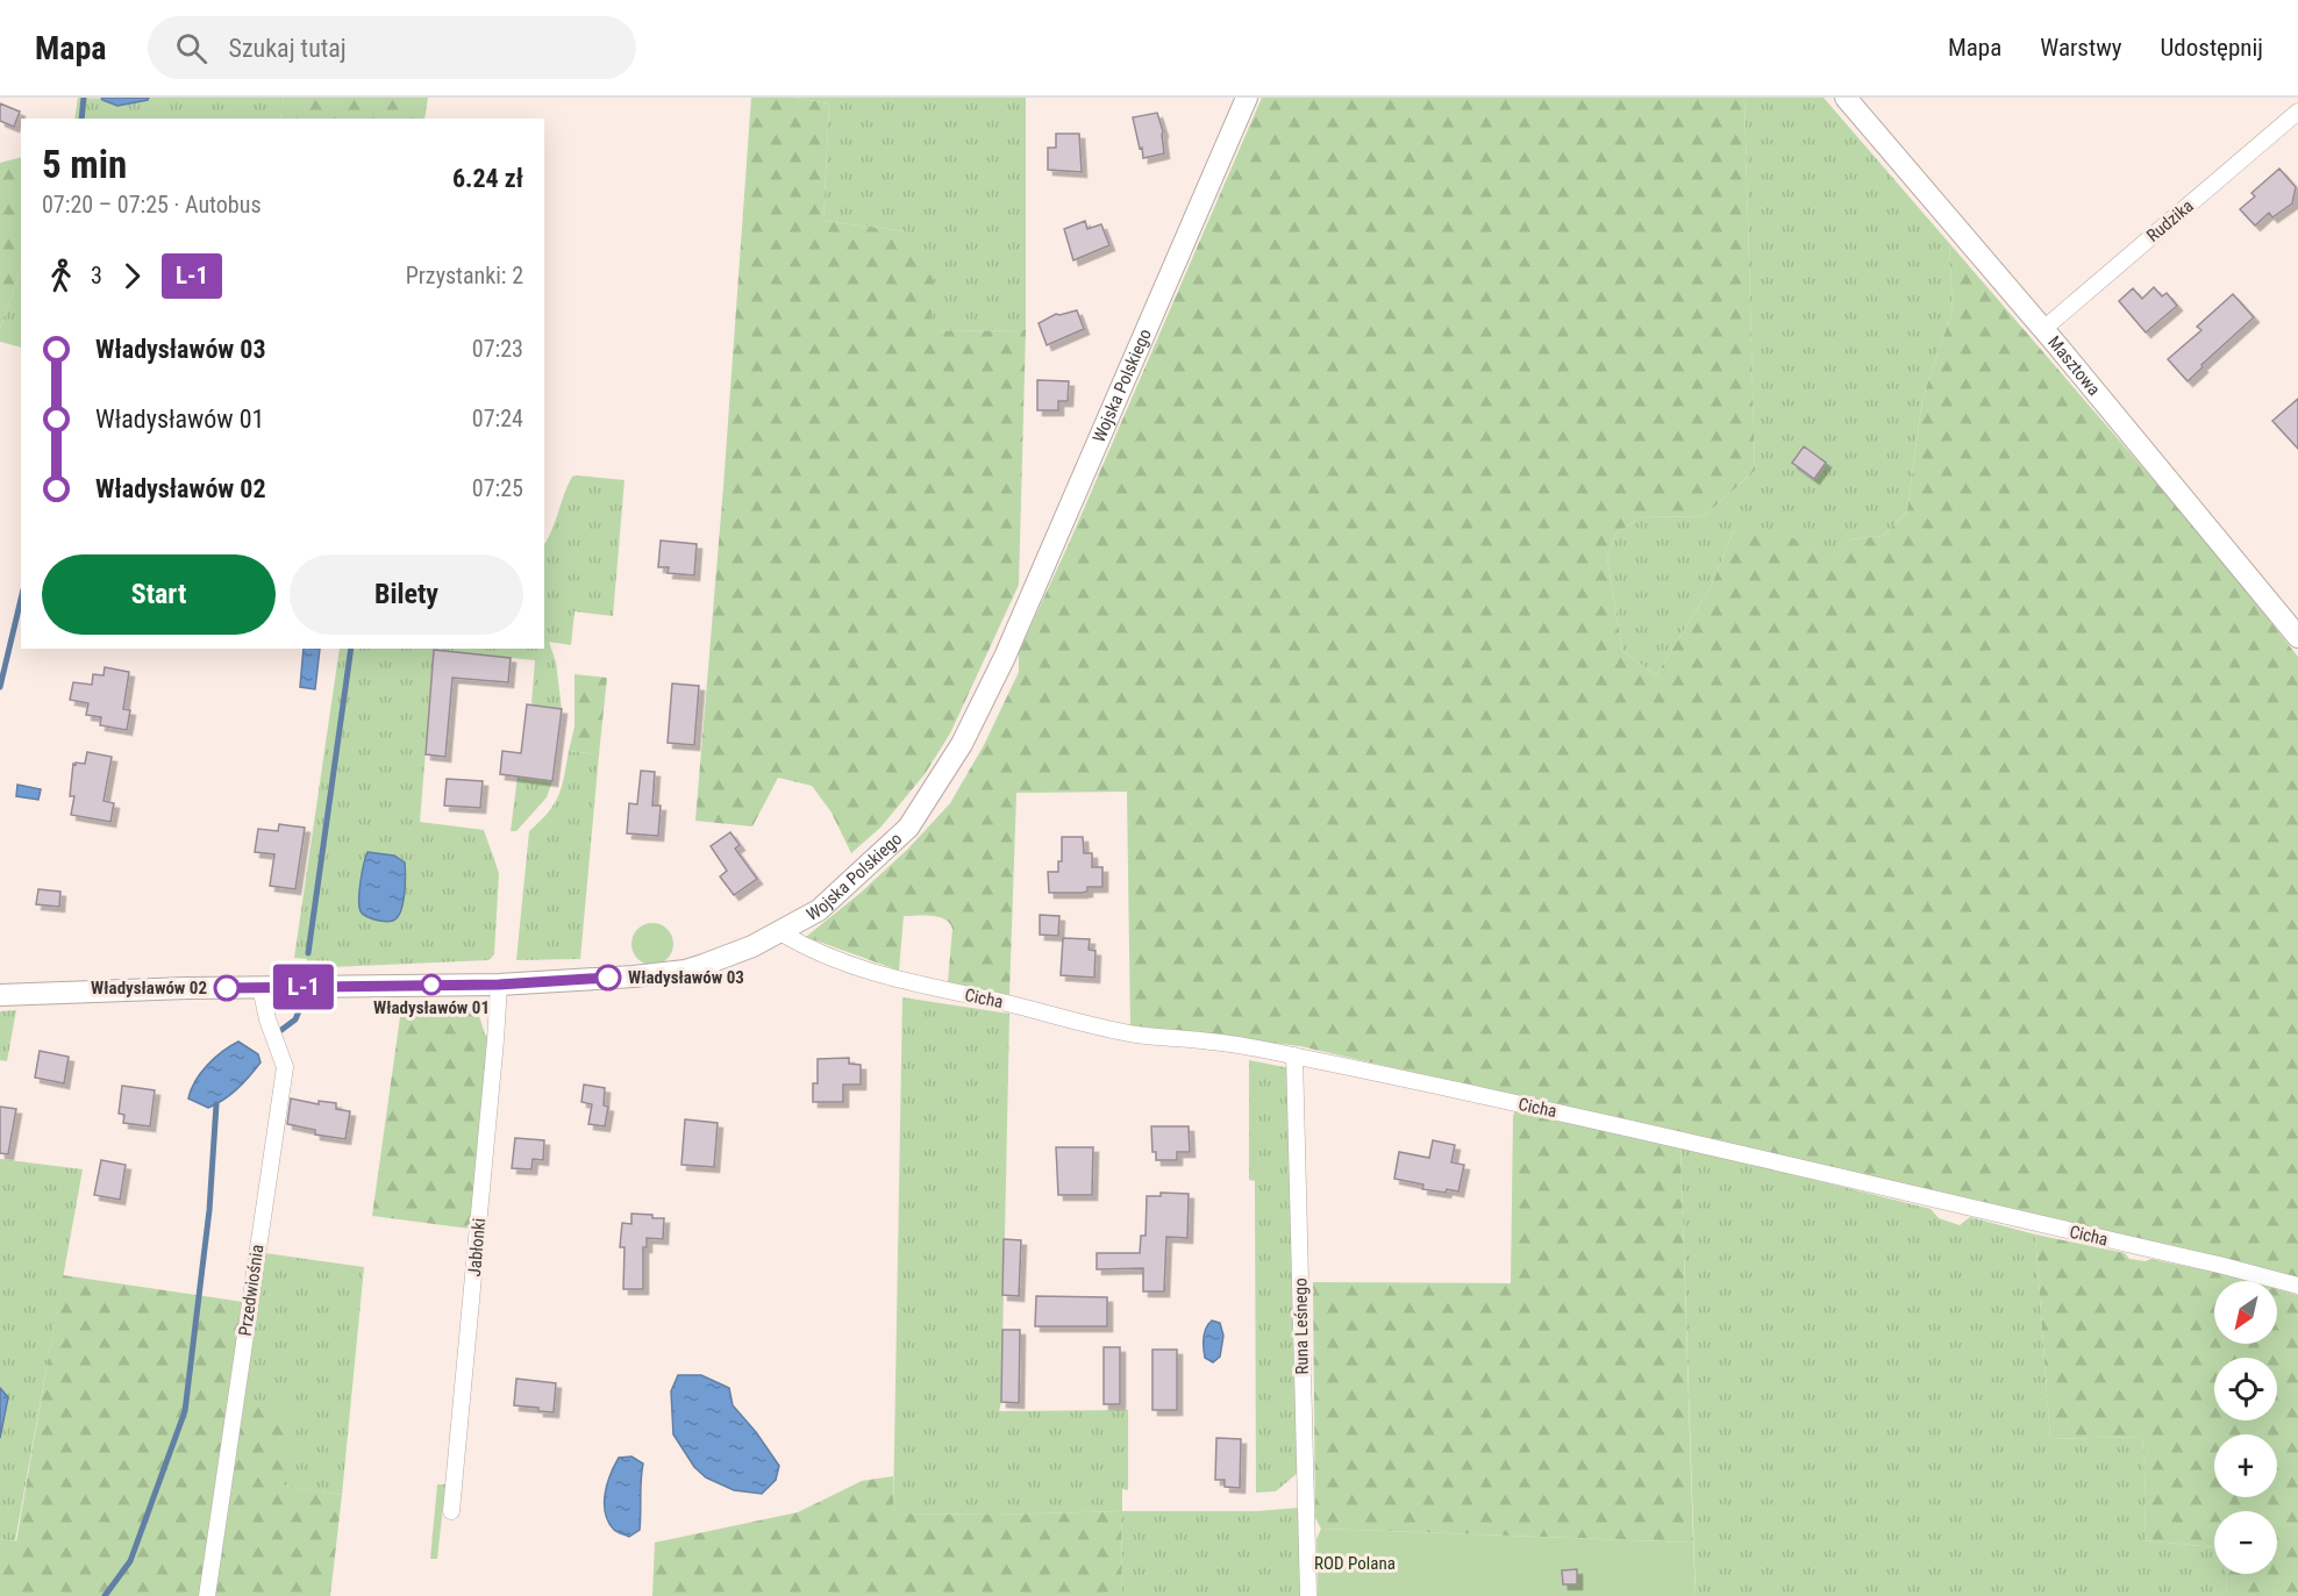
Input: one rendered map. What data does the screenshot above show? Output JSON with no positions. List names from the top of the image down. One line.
{"streets":{"street":["Rudzika","Masztowa","Wojska Polskiego","Cicha","Jabłonki","Przedwiośnia","Runa Leśnego"]},"crossings":[["Rudzika","Masztowa"],["Wojska Polskiego","Cicha"],["Wojska Polskiego","Jabłonki"],["Wojska Polskiego","Przedwiośnia"],["Cicha","Runa Leśnego"]],"parks":["ROD Polana"],"places":["Władysławów 03","Władysławów 01","Władysławów 02"],"lines":["bus line L-1"],"north":"bottom left","page":{"header":"Mapa","search":"Szukaj tutaj","nav":["Mapa","Warstwy","Udostępnij"],"on_map":"L-1","heading":["5 min","07:20 – 07:25 · Autobus","6.24 zł"],"legs":["3","L-1","Przystanki: 2"],"list":[{"name":"Władysławów 03","value":"07:23"},{"name":"Władysławów 01","value":"07:24"},{"name":"Władysławów 02","value":"07:25"}],"buttons":["Start","Bilety"],"map_buttons":["+","−"]}}
